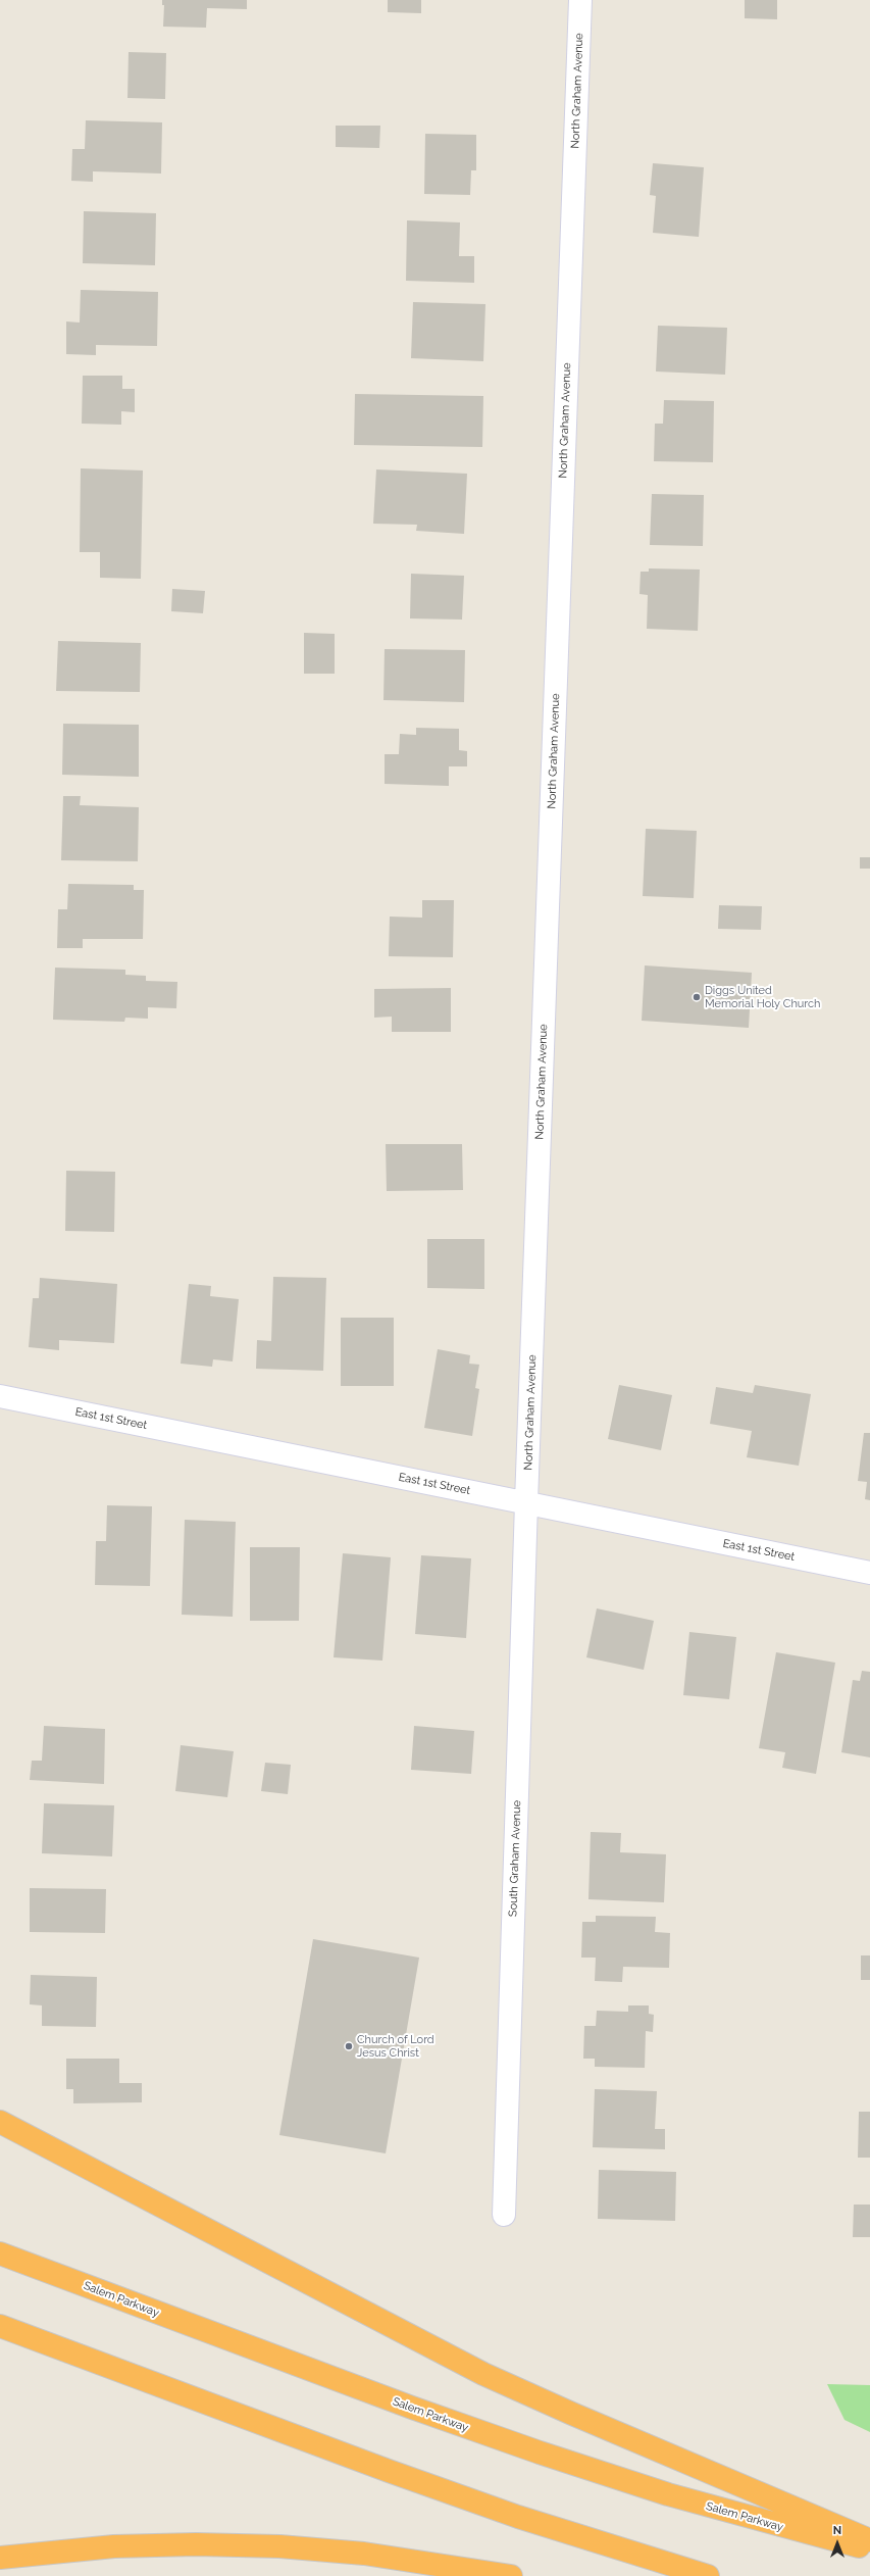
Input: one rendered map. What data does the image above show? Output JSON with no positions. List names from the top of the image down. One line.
{"streets":{"highway":["Salem Parkway"],"street":["North Graham Avenue","East 1st Street","South Graham Avenue"]},"crossings":[["North Graham Avenue","East 1st Street"],["North Graham Avenue","South Graham Avenue"],["East 1st Street","South Graham Avenue"]],"places":["Diggs United Memorial Holy Church","Church of Lord Jesus Christ"],"north":"top"}
